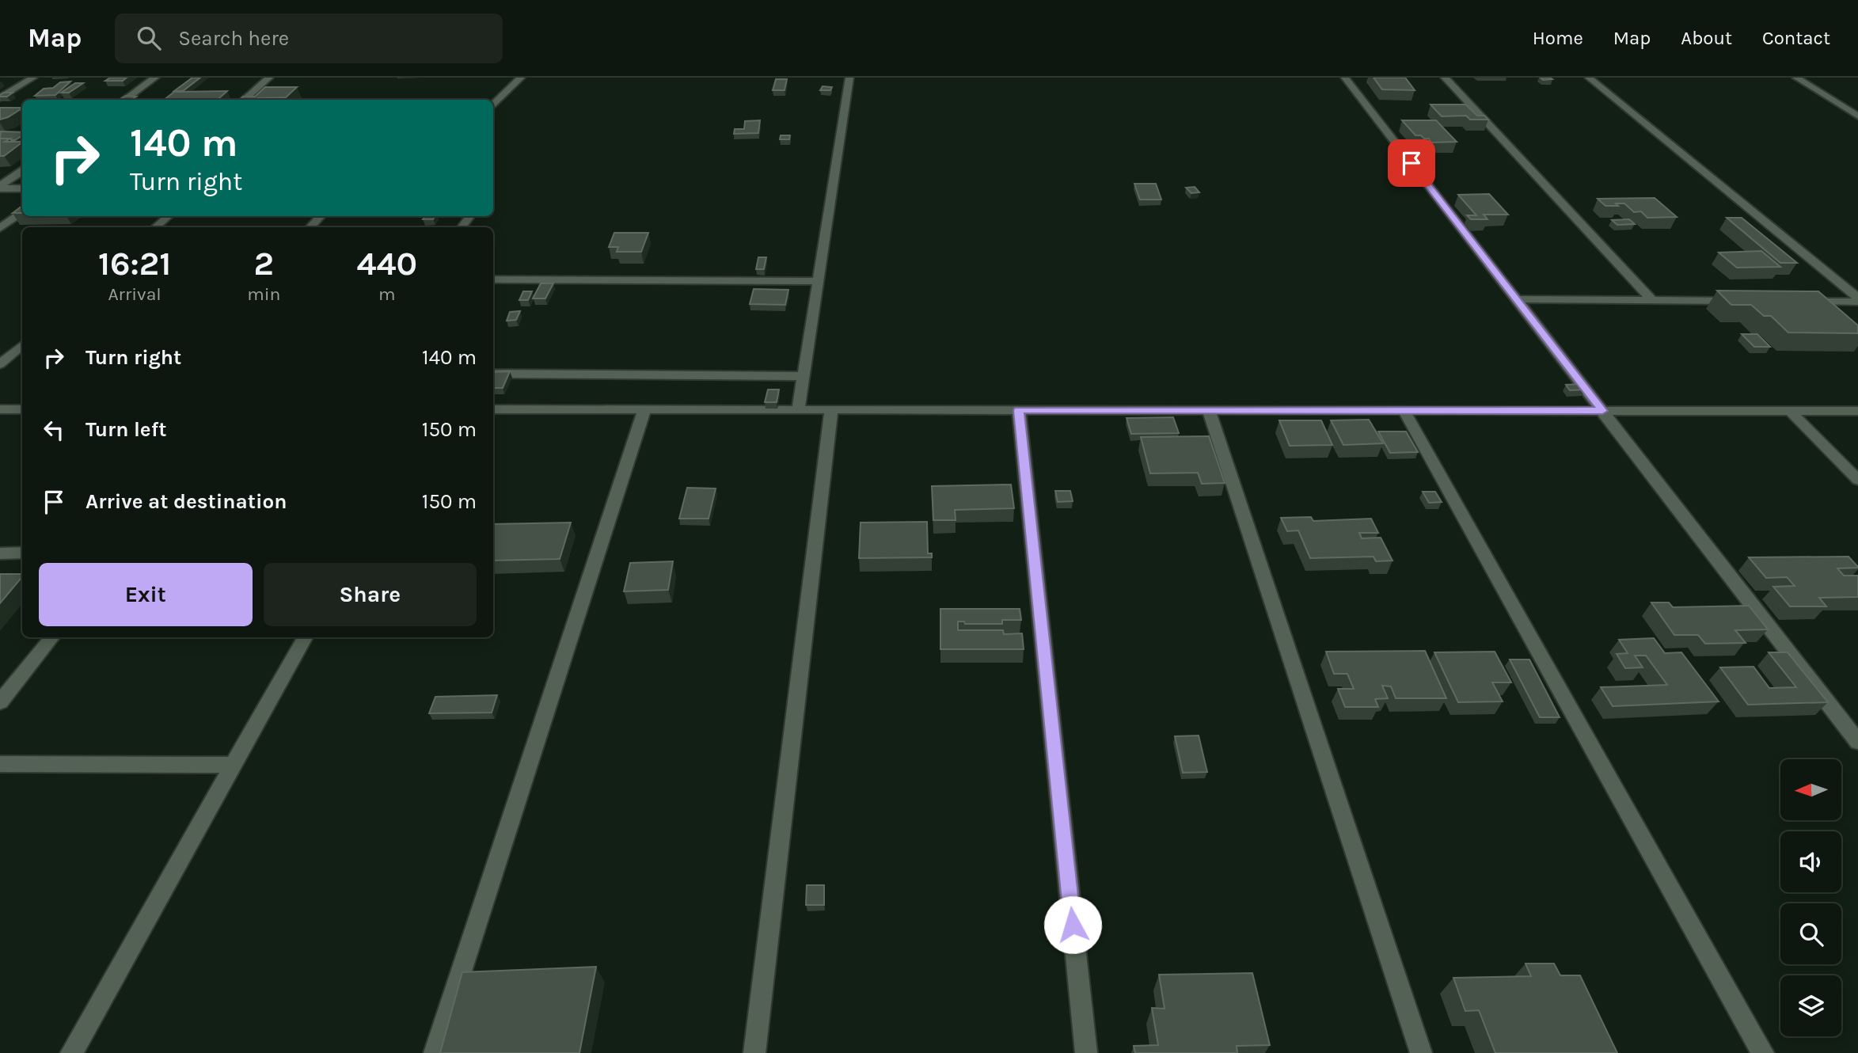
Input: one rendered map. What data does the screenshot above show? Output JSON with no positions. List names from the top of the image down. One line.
{"north":"left","page":{"header":"Map","search":"Search here","nav":["Home","Map","About","Contact"],"turn":["140 m","Turn right"],"eta":["16:21","Arrival","2","min","440","m"],"list":[{"name":"Turn right","value":"140 m"},{"name":"Turn left","value":"150 m"},{"name":"Arrive at destination","value":"150 m"}],"buttons":["Exit","Share"]}}
